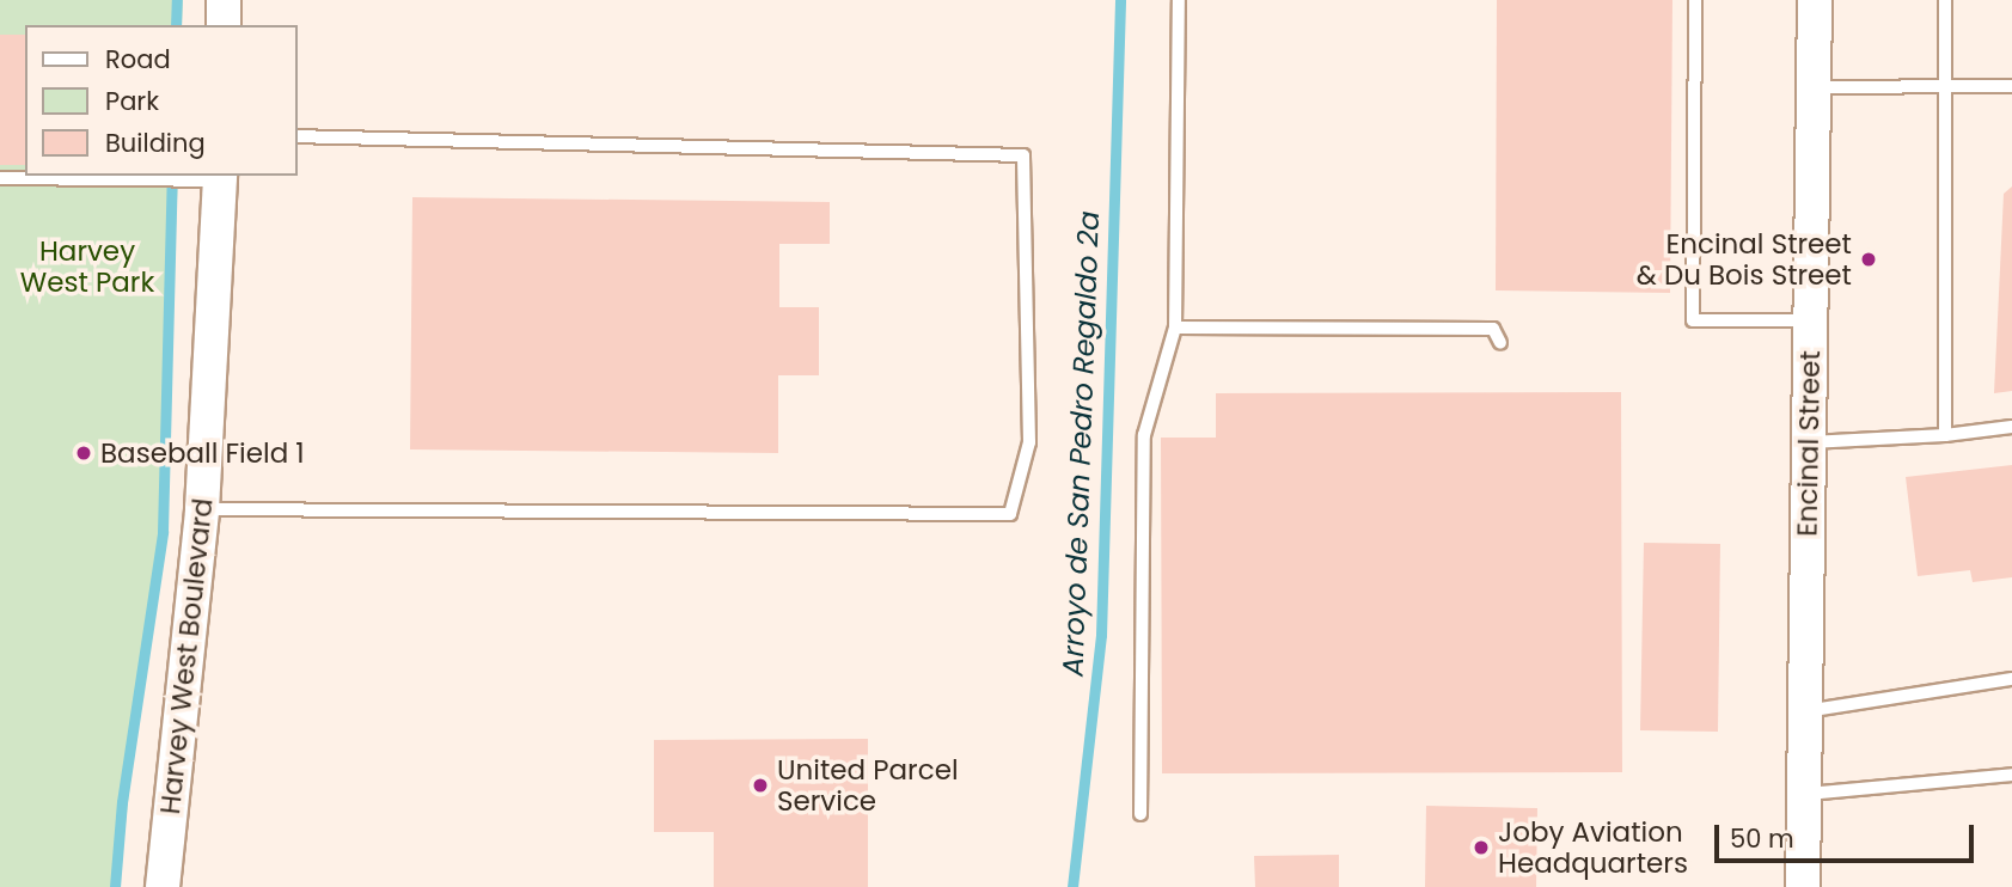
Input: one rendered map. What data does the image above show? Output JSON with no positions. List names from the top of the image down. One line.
{"streets":{"street":["Encinal Street","Harvey West Boulevard"]},"water":["Arroyo de San Pedro Regaldo 2a"],"parks":["Harvey West Park"],"places":["Encinal Street & Du Bois Street","Baseball Field 1","United Parcel Service","Joby Aviation Headquarters"],"legend":["Road","Park","Building"],"scale_bar":"50 m"}
